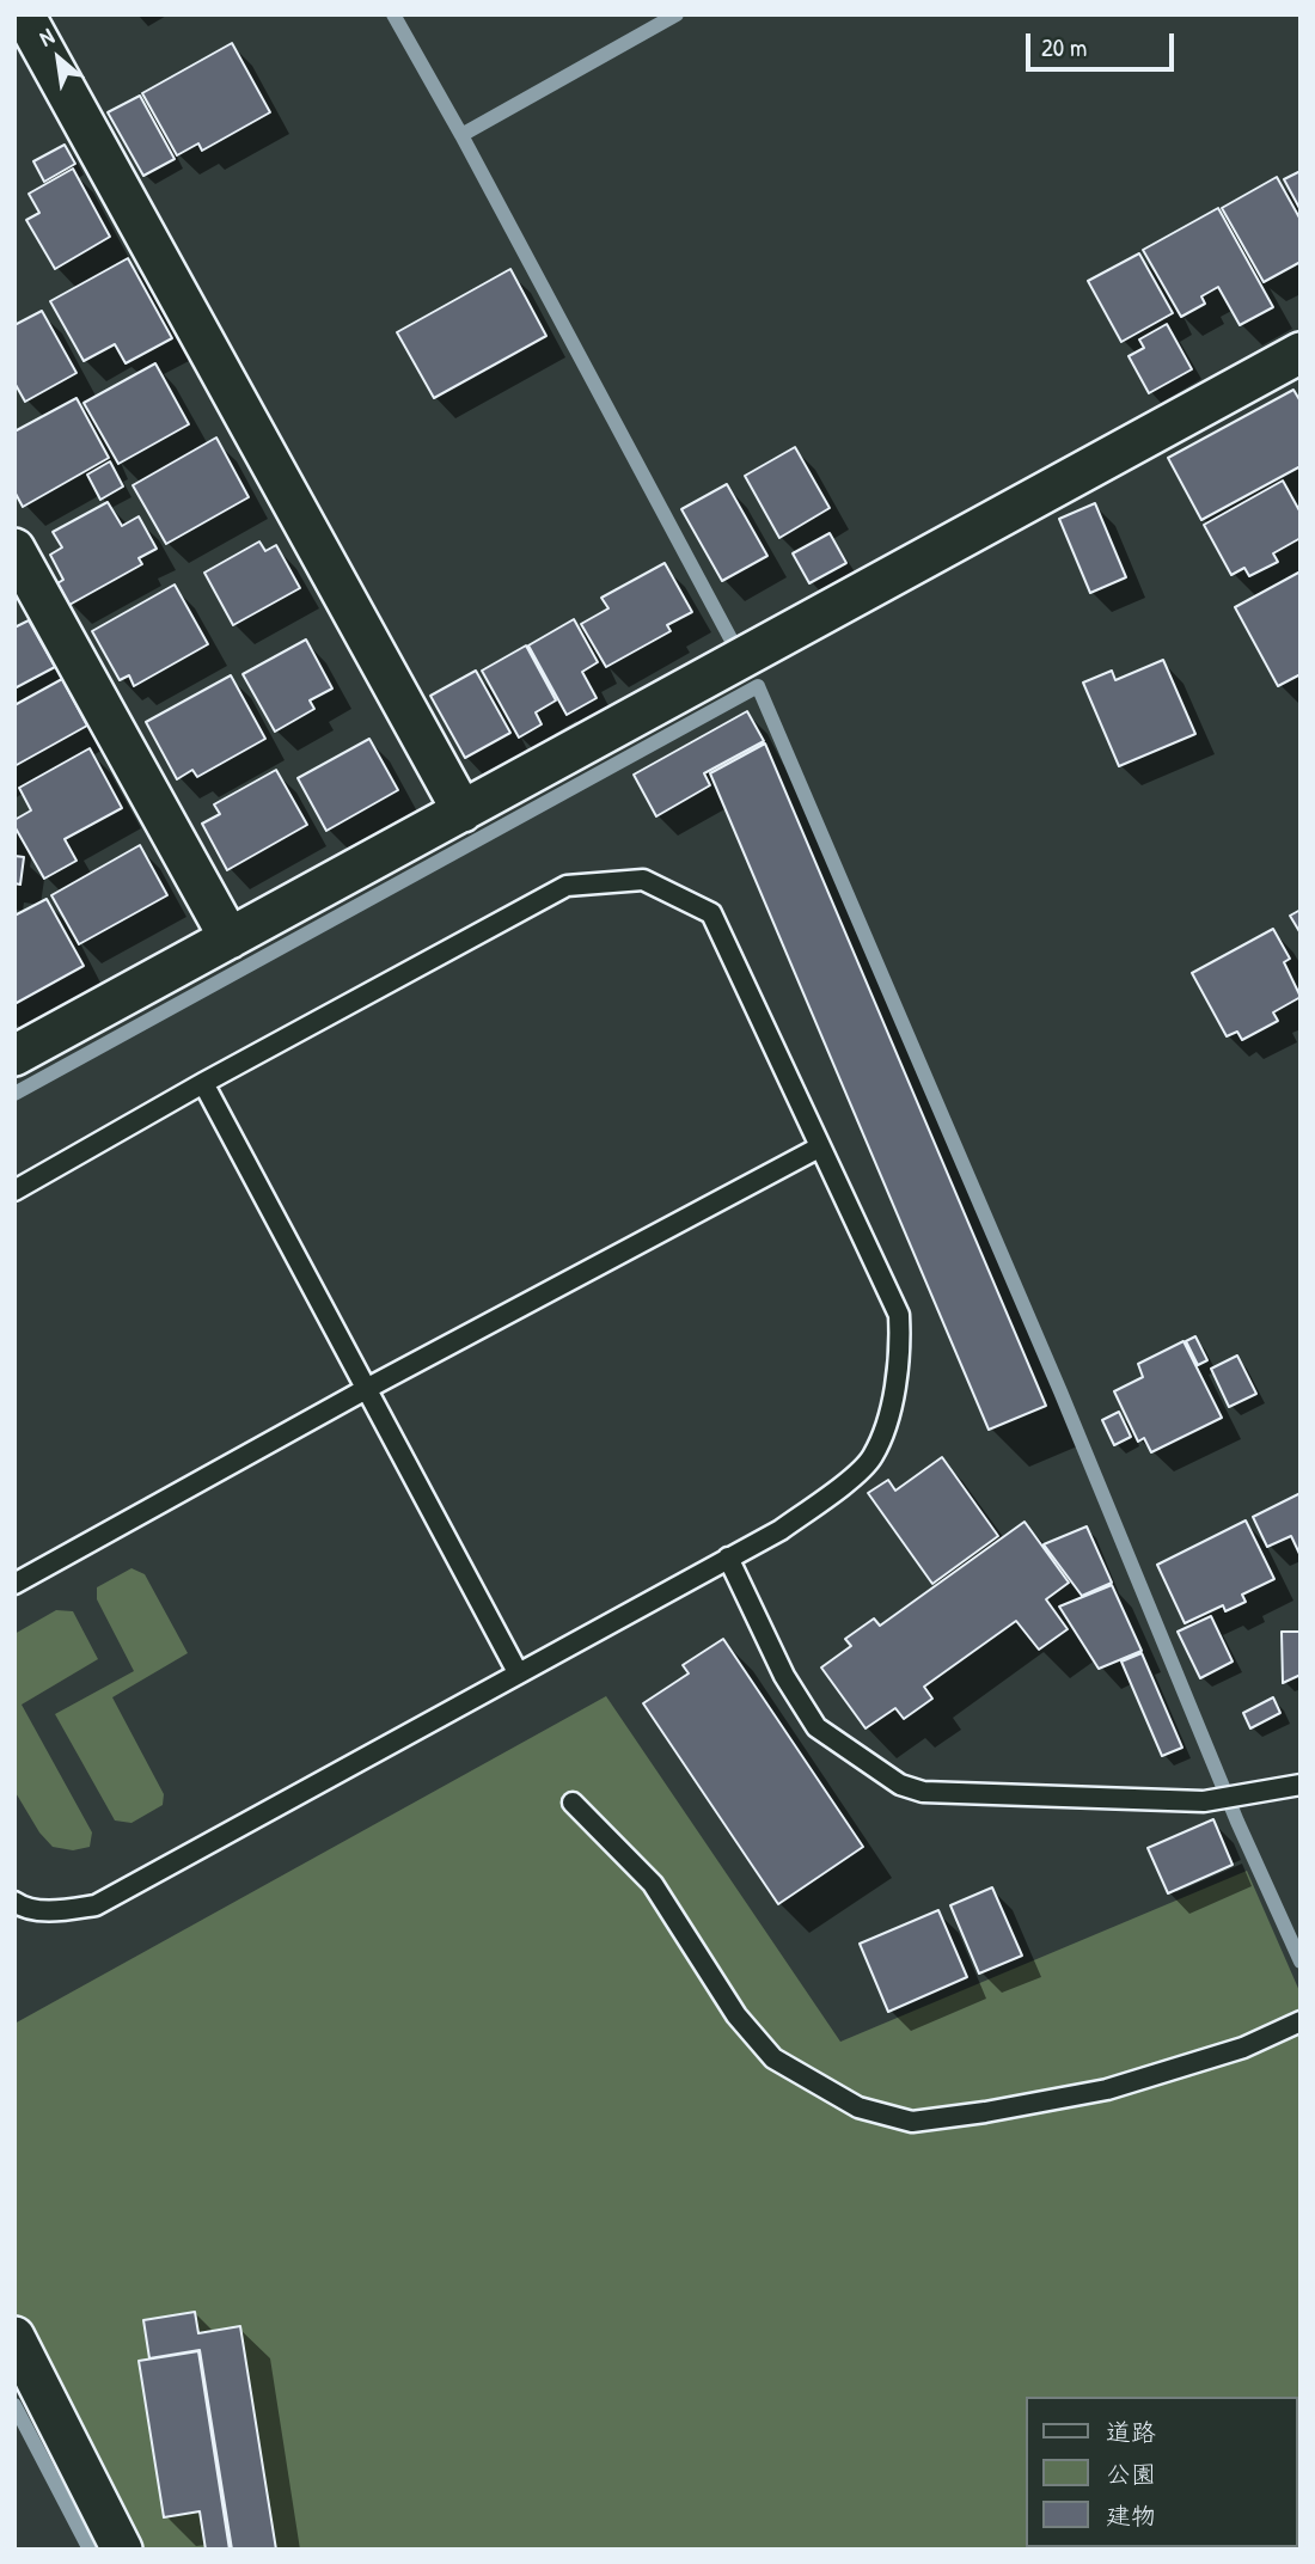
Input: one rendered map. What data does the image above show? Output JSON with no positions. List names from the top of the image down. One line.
{"legend":["道路","公園","建物"],"scale_bar":"20 m","north":"top left"}
